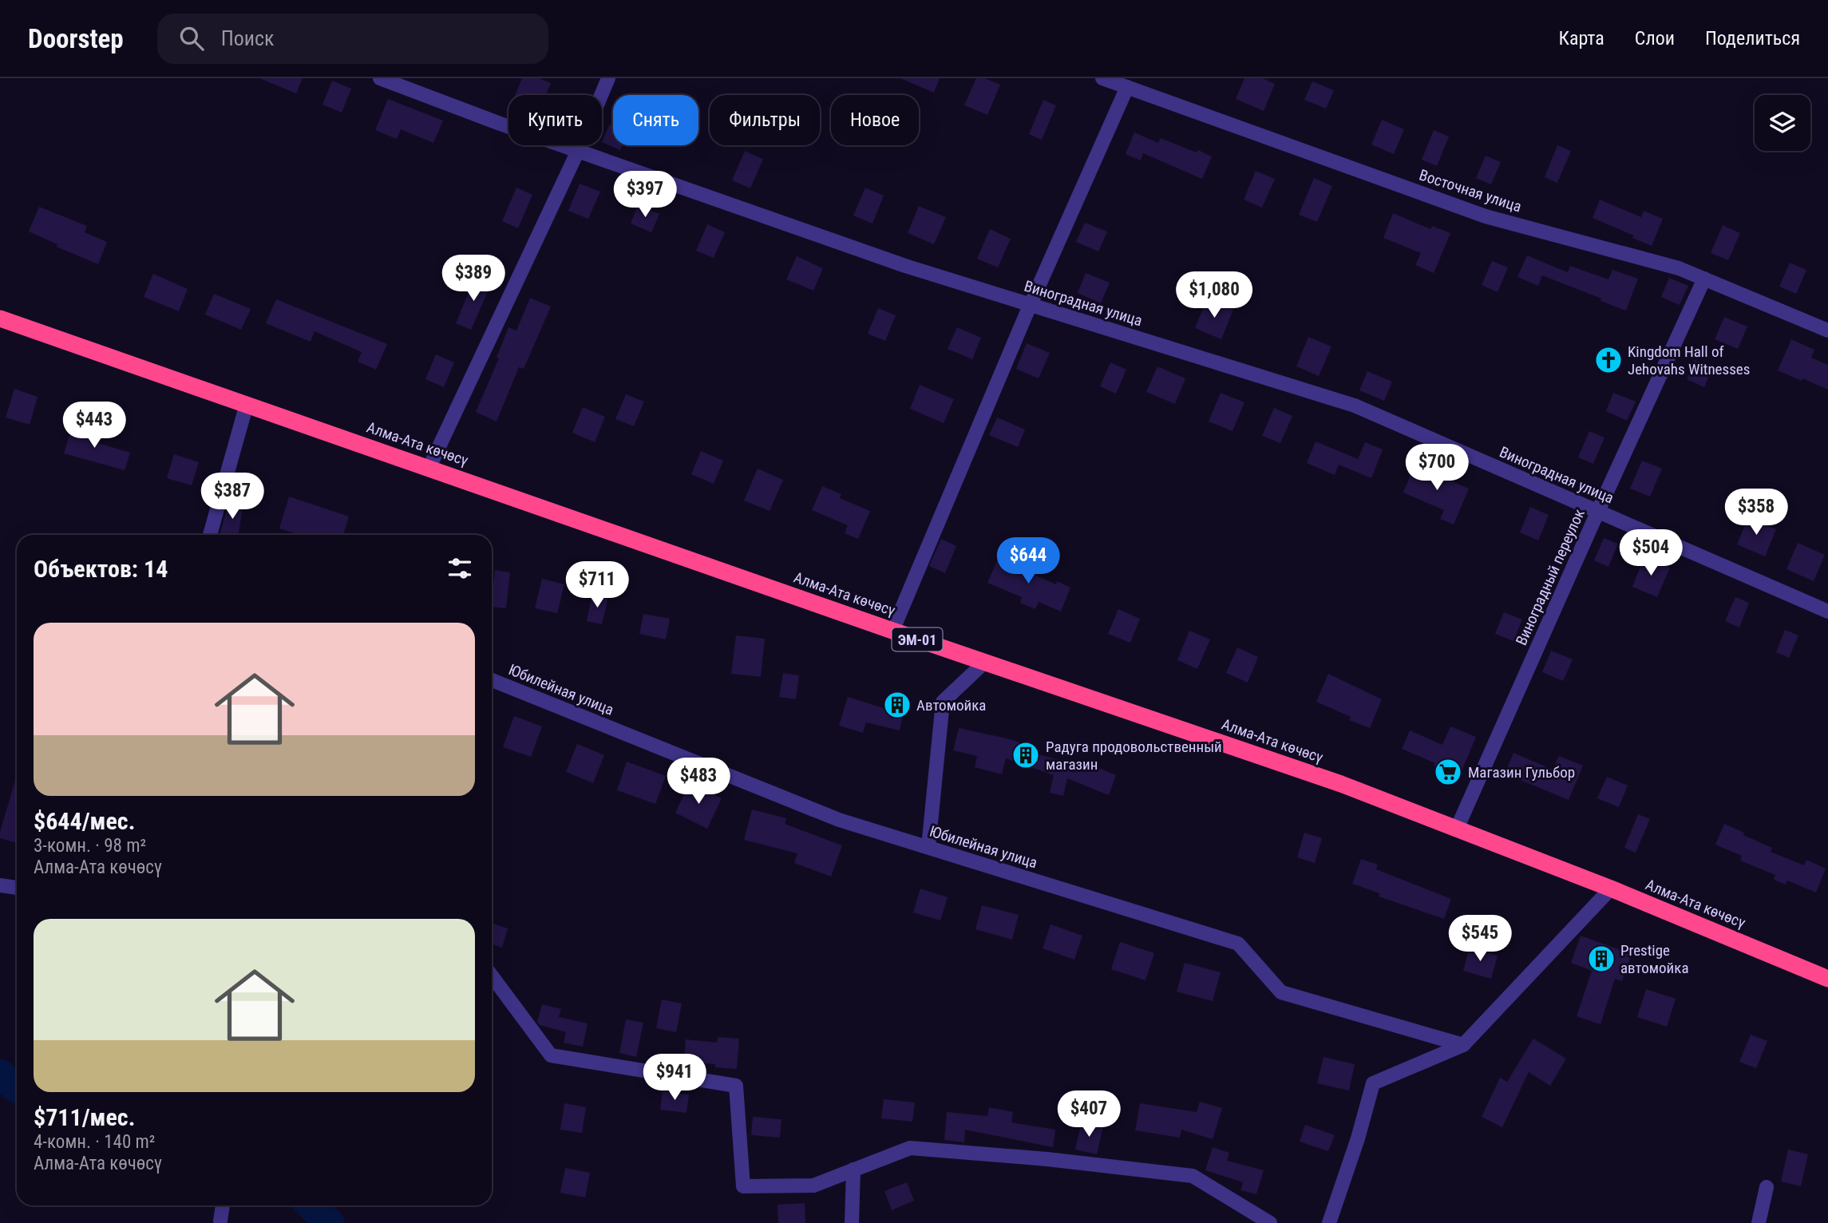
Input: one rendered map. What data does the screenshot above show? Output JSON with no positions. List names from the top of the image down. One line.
{"streets":{"highway":["Алма-Ата көчөсү","ЭМ-01"],"street":["Восточная улица","Виноградная улица","Виноградный переулок","Юбилейная улица"]},"crossings":[["Восточная улица","Виноградный переулок"],["Виноградная улица","Виноградный переулок"],["Алма-Ата көчөсү","Виноградный переулок"]],"places":{"church":["Kingdom Hall of Jehovahs Witnesses"],"building":["Автомойка","Радуга продовольственный магазин","Prestige автомойка"],"supermarket":["Магазин Гульбор"]},"page":{"header":"Doorstep","search":"Поиск","nav":["Карта","Слои","Поделиться"],"chip":["Купить","Снять","Фильтры","Новое"],"price":["$397","$389","$1,080","$443","$700","$387","$358","$504","$644","$711","$483","$545","$941","$407"],"heading":"Объектов: 14","list":[{"name":"$644/мес.","note":"3-комн. · 98 m² · Алма-Ата көчөсү"},{"name":"$711/мес.","note":"4-комн. · 140 m² · Алма-Ата көчөсү"}]}}
